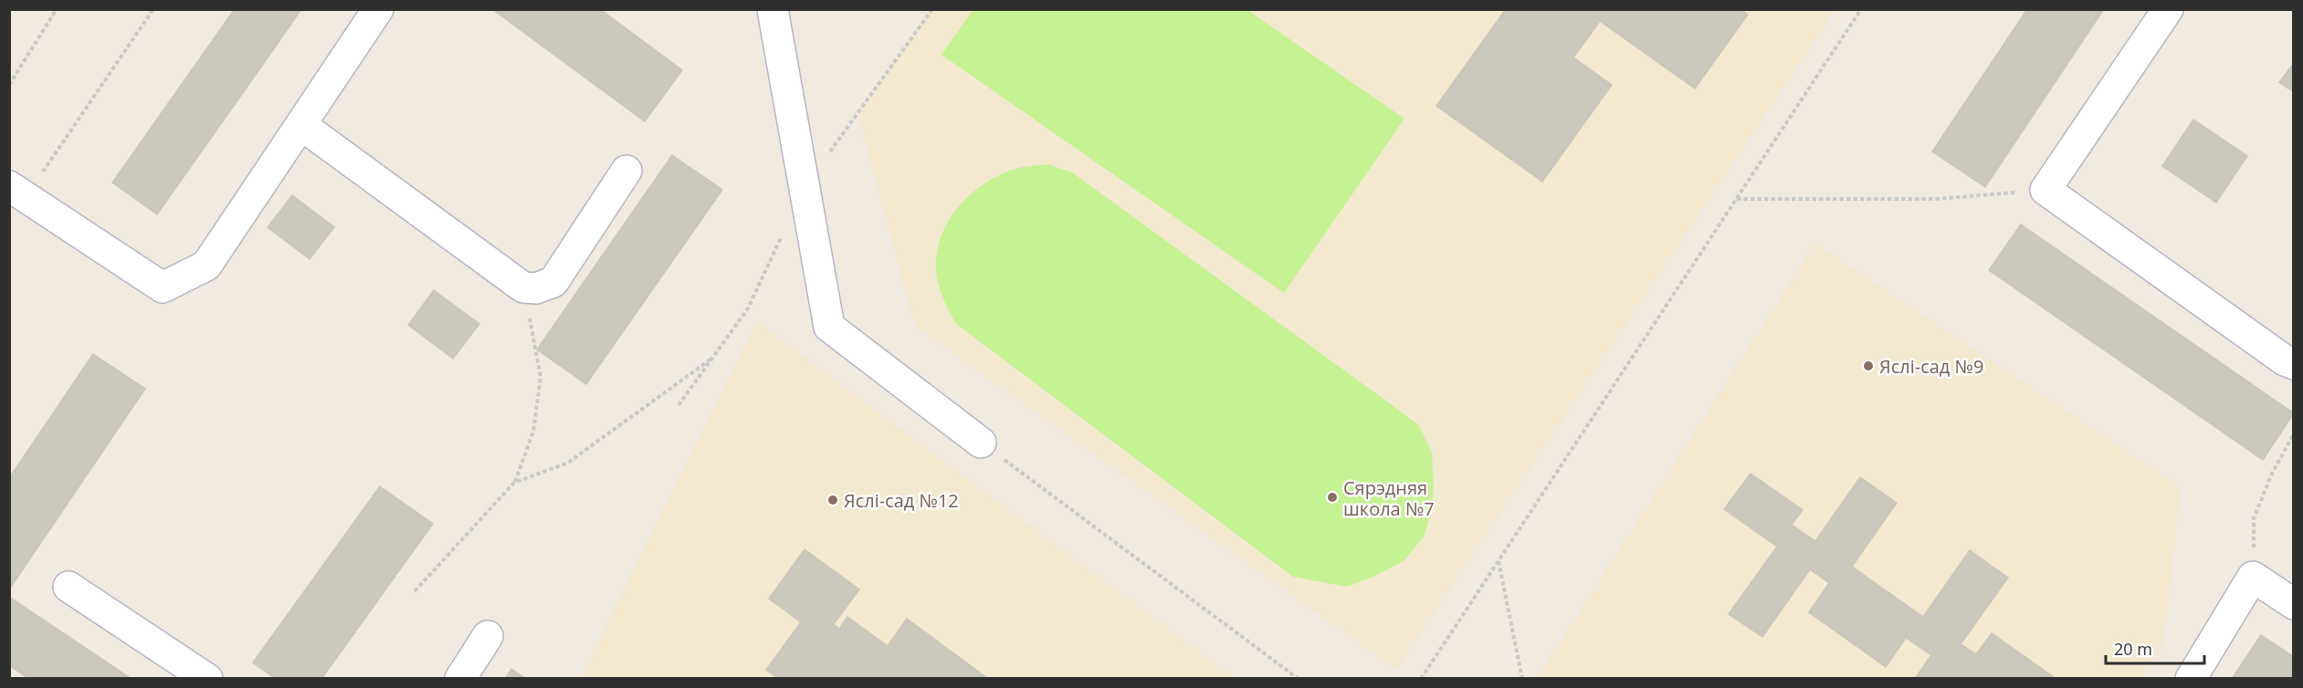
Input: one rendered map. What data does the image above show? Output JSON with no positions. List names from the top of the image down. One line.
{"places":["Яслі-сад №9","Сярэдняя школа №7","Яслі-сад №12"],"scale_bar":"20 m"}
